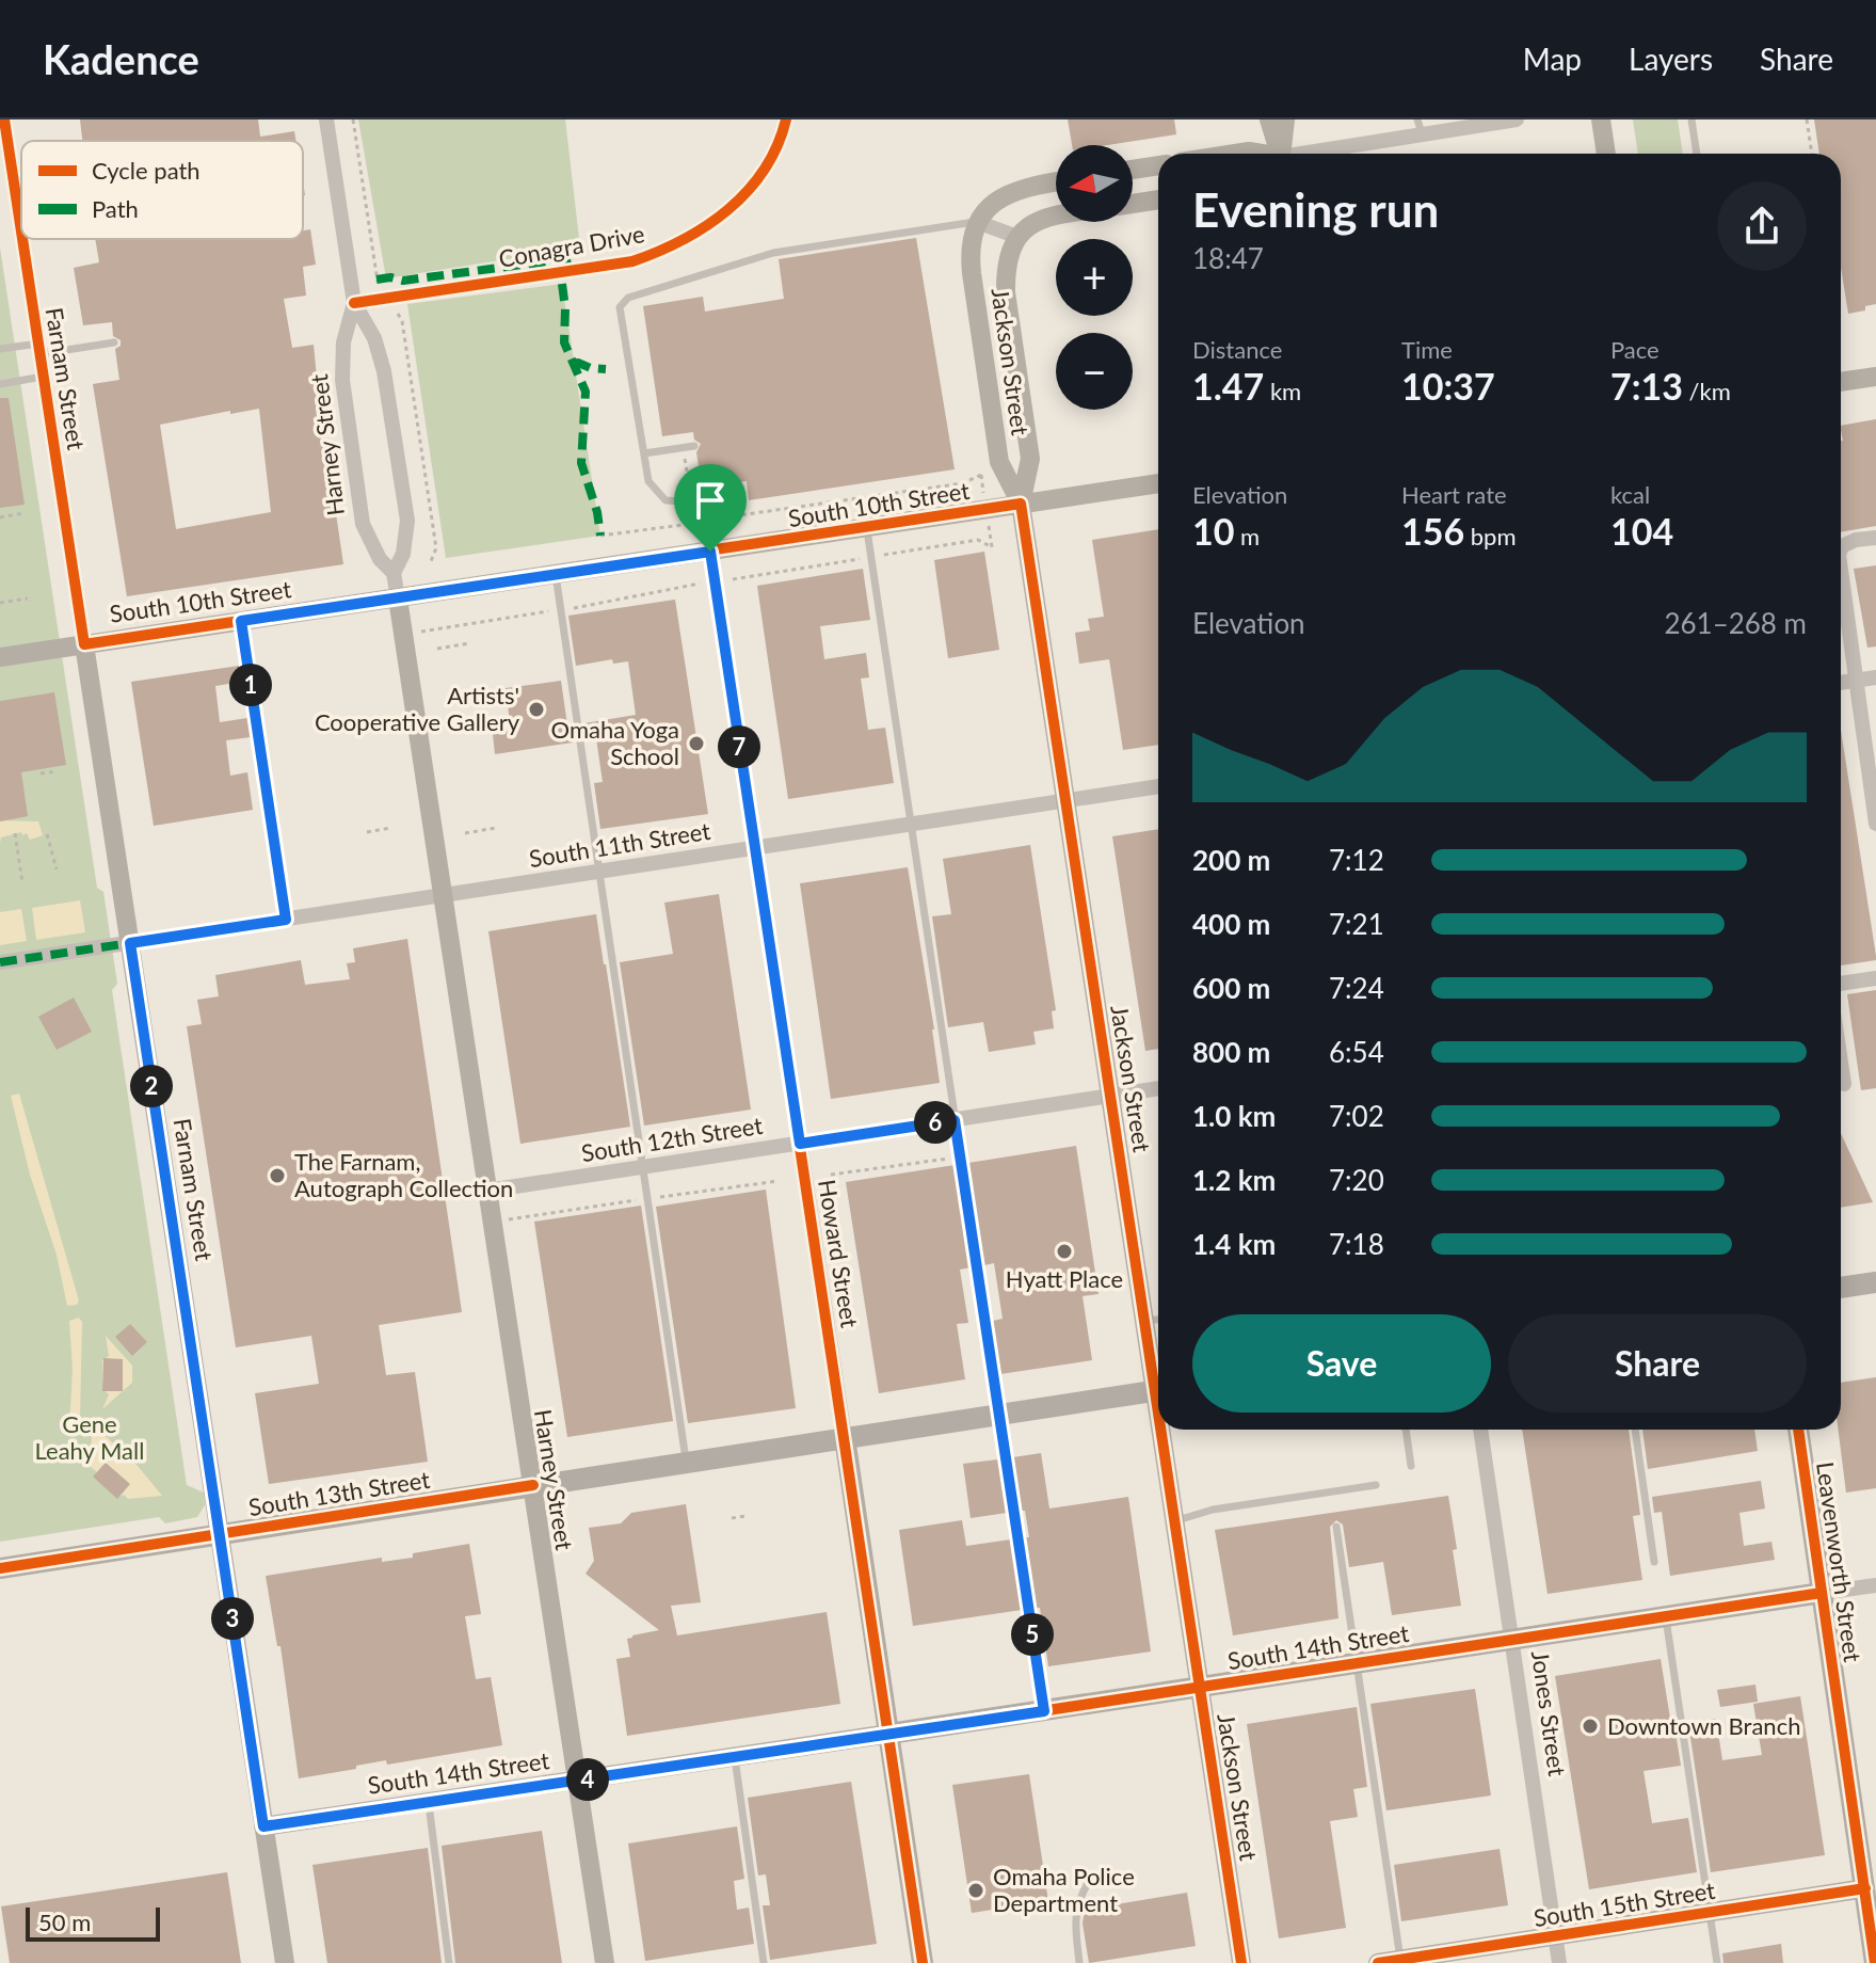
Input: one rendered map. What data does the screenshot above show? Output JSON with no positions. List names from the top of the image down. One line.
{"streets":{"main road":["Jackson Street","Farnam Street","Harney Street","South 10th Street","Howard Street","South 13th Street","Leavenworth Street","South 14th Street","South 15th Street"],"street":["Conagra Drive","South 11th Street","South 12th Street","Jones Street"]},"crossings":[["Conagra Drive","Harney Street"],["Jackson Street","South 10th Street"],["Jackson Street","South 11th Street"],["Jackson Street","South 12th Street"],["Jackson Street","South 14th Street"],["Farnam Street","South 10th Street"],["Farnam Street","South 11th Street"],["Farnam Street","South 13th Street"],["Farnam Street","South 14th Street"],["Harney Street","South 10th Street"],["Harney Street","South 11th Street"],["Harney Street","South 12th Street"],["Harney Street","South 13th Street"],["Harney Street","South 14th Street"],["South 10th Street","Howard Street"],["South 11th Street","Howard Street"],["South 12th Street","Howard Street"],["Howard Street","South 13th Street"],["Howard Street","South 14th Street"],["Leavenworth Street","South 14th Street"],["Leavenworth Street","South 15th Street"],["South 14th Street","Jones Street"],["Jones Street","South 15th Street"]],"parks":["Gene Leahy Mall"],"places":["Artists' Cooperative Gallery","Omaha Yoga School","The Farnam, Autograph Collection","Hyatt Place","Downtown Branch","Omaha Police Department"],"legend":["Cycle path","Path"],"scale_bar":"50 m","north":"left","page":{"header":"Kadence","nav":["Map","Layers","Share"],"map_buttons":["+","−"],"heading":["Evening run","18:47"],"stats":[["Distance","1.47 km"],["Time","10:37"],["Pace","7:13 /km"],["Elevation","10 m"],["Heart rate","156 bpm"],["kcal","104"]],"chart":["Elevation","261–268 m"],"pins":["1","7","2","6","3","5","4"],"list":[{"name":"200 m","note":"7:12"},{"name":"400 m","note":"7:21"},{"name":"600 m","note":"7:24"},{"name":"800 m","note":"6:54"},{"name":"1.0 km","note":"7:02"},{"name":"1.2 km","note":"7:20"},{"name":"1.4 km","note":"7:18"}],"buttons":["Save","Share"],"scale":"50 m"}}
